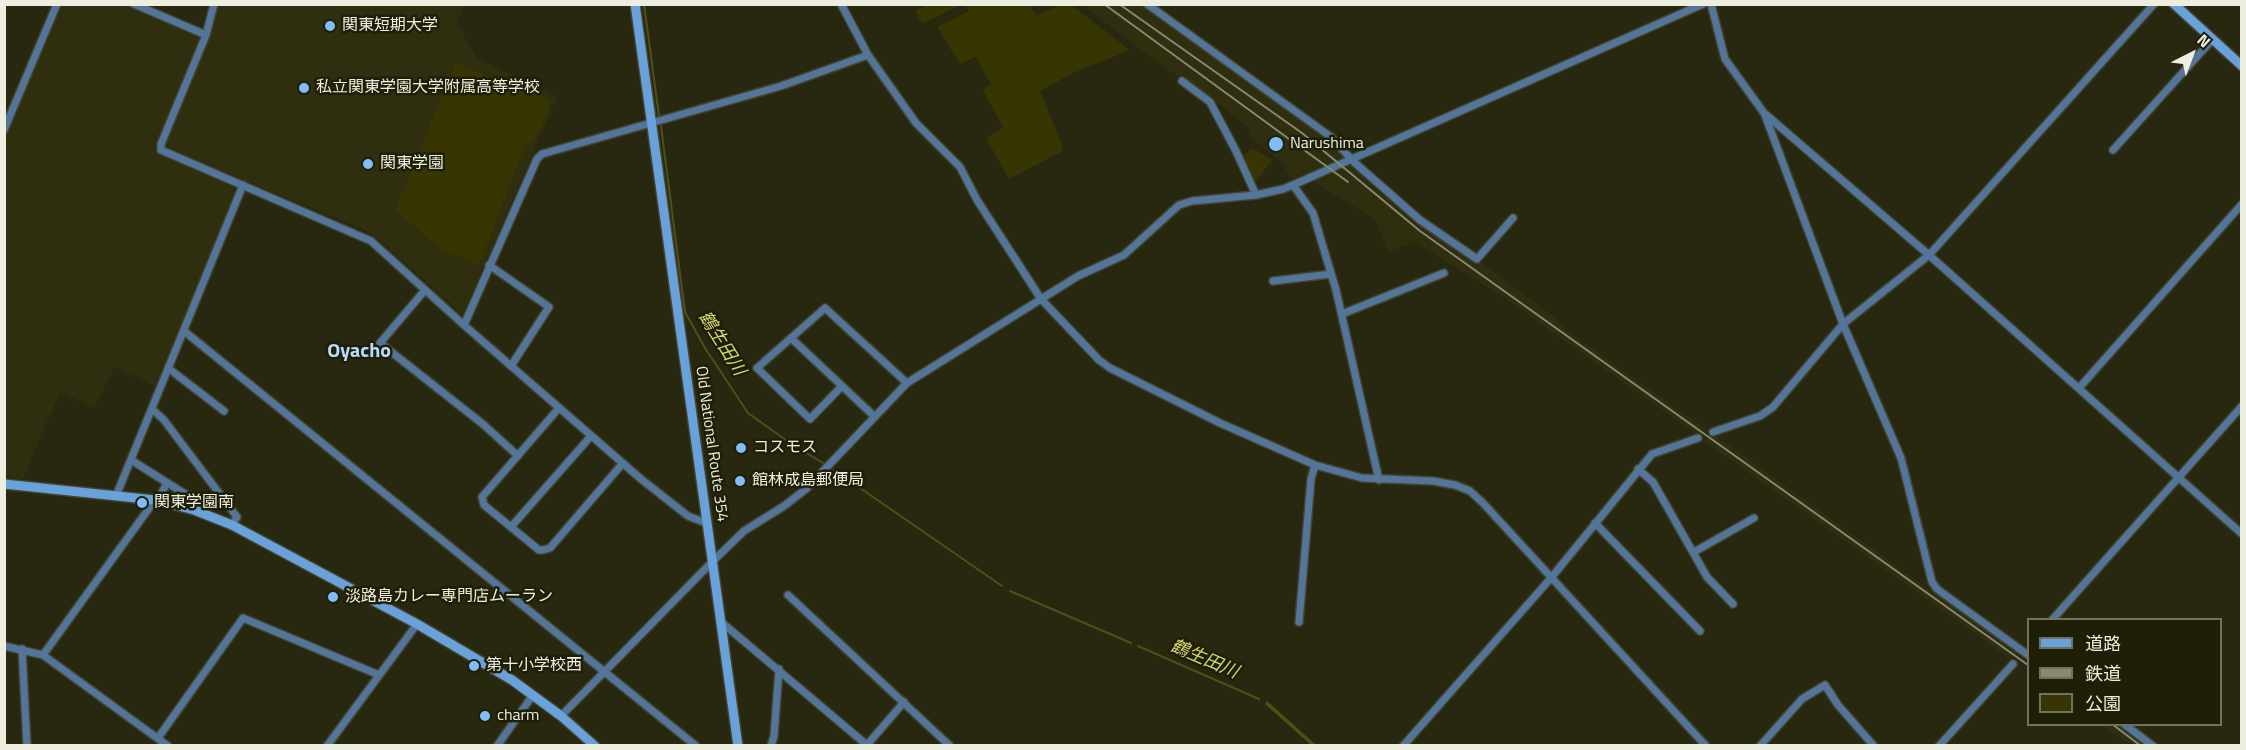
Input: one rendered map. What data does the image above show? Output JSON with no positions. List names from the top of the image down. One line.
{"streets":{"street":["Old National Route 354"]},"districts":["Oyacho"],"water":["鶴生田川"],"places":["関東短期大学","私立関東学園大学附属高等学校","Narushima","関東学園","コスモス","館林成島郵便局","関東学園南","淡路島カレー専門店ムーラン","第十小学校西","charm"],"legend":["道路","鉄道","公園"],"north":"top right"}
